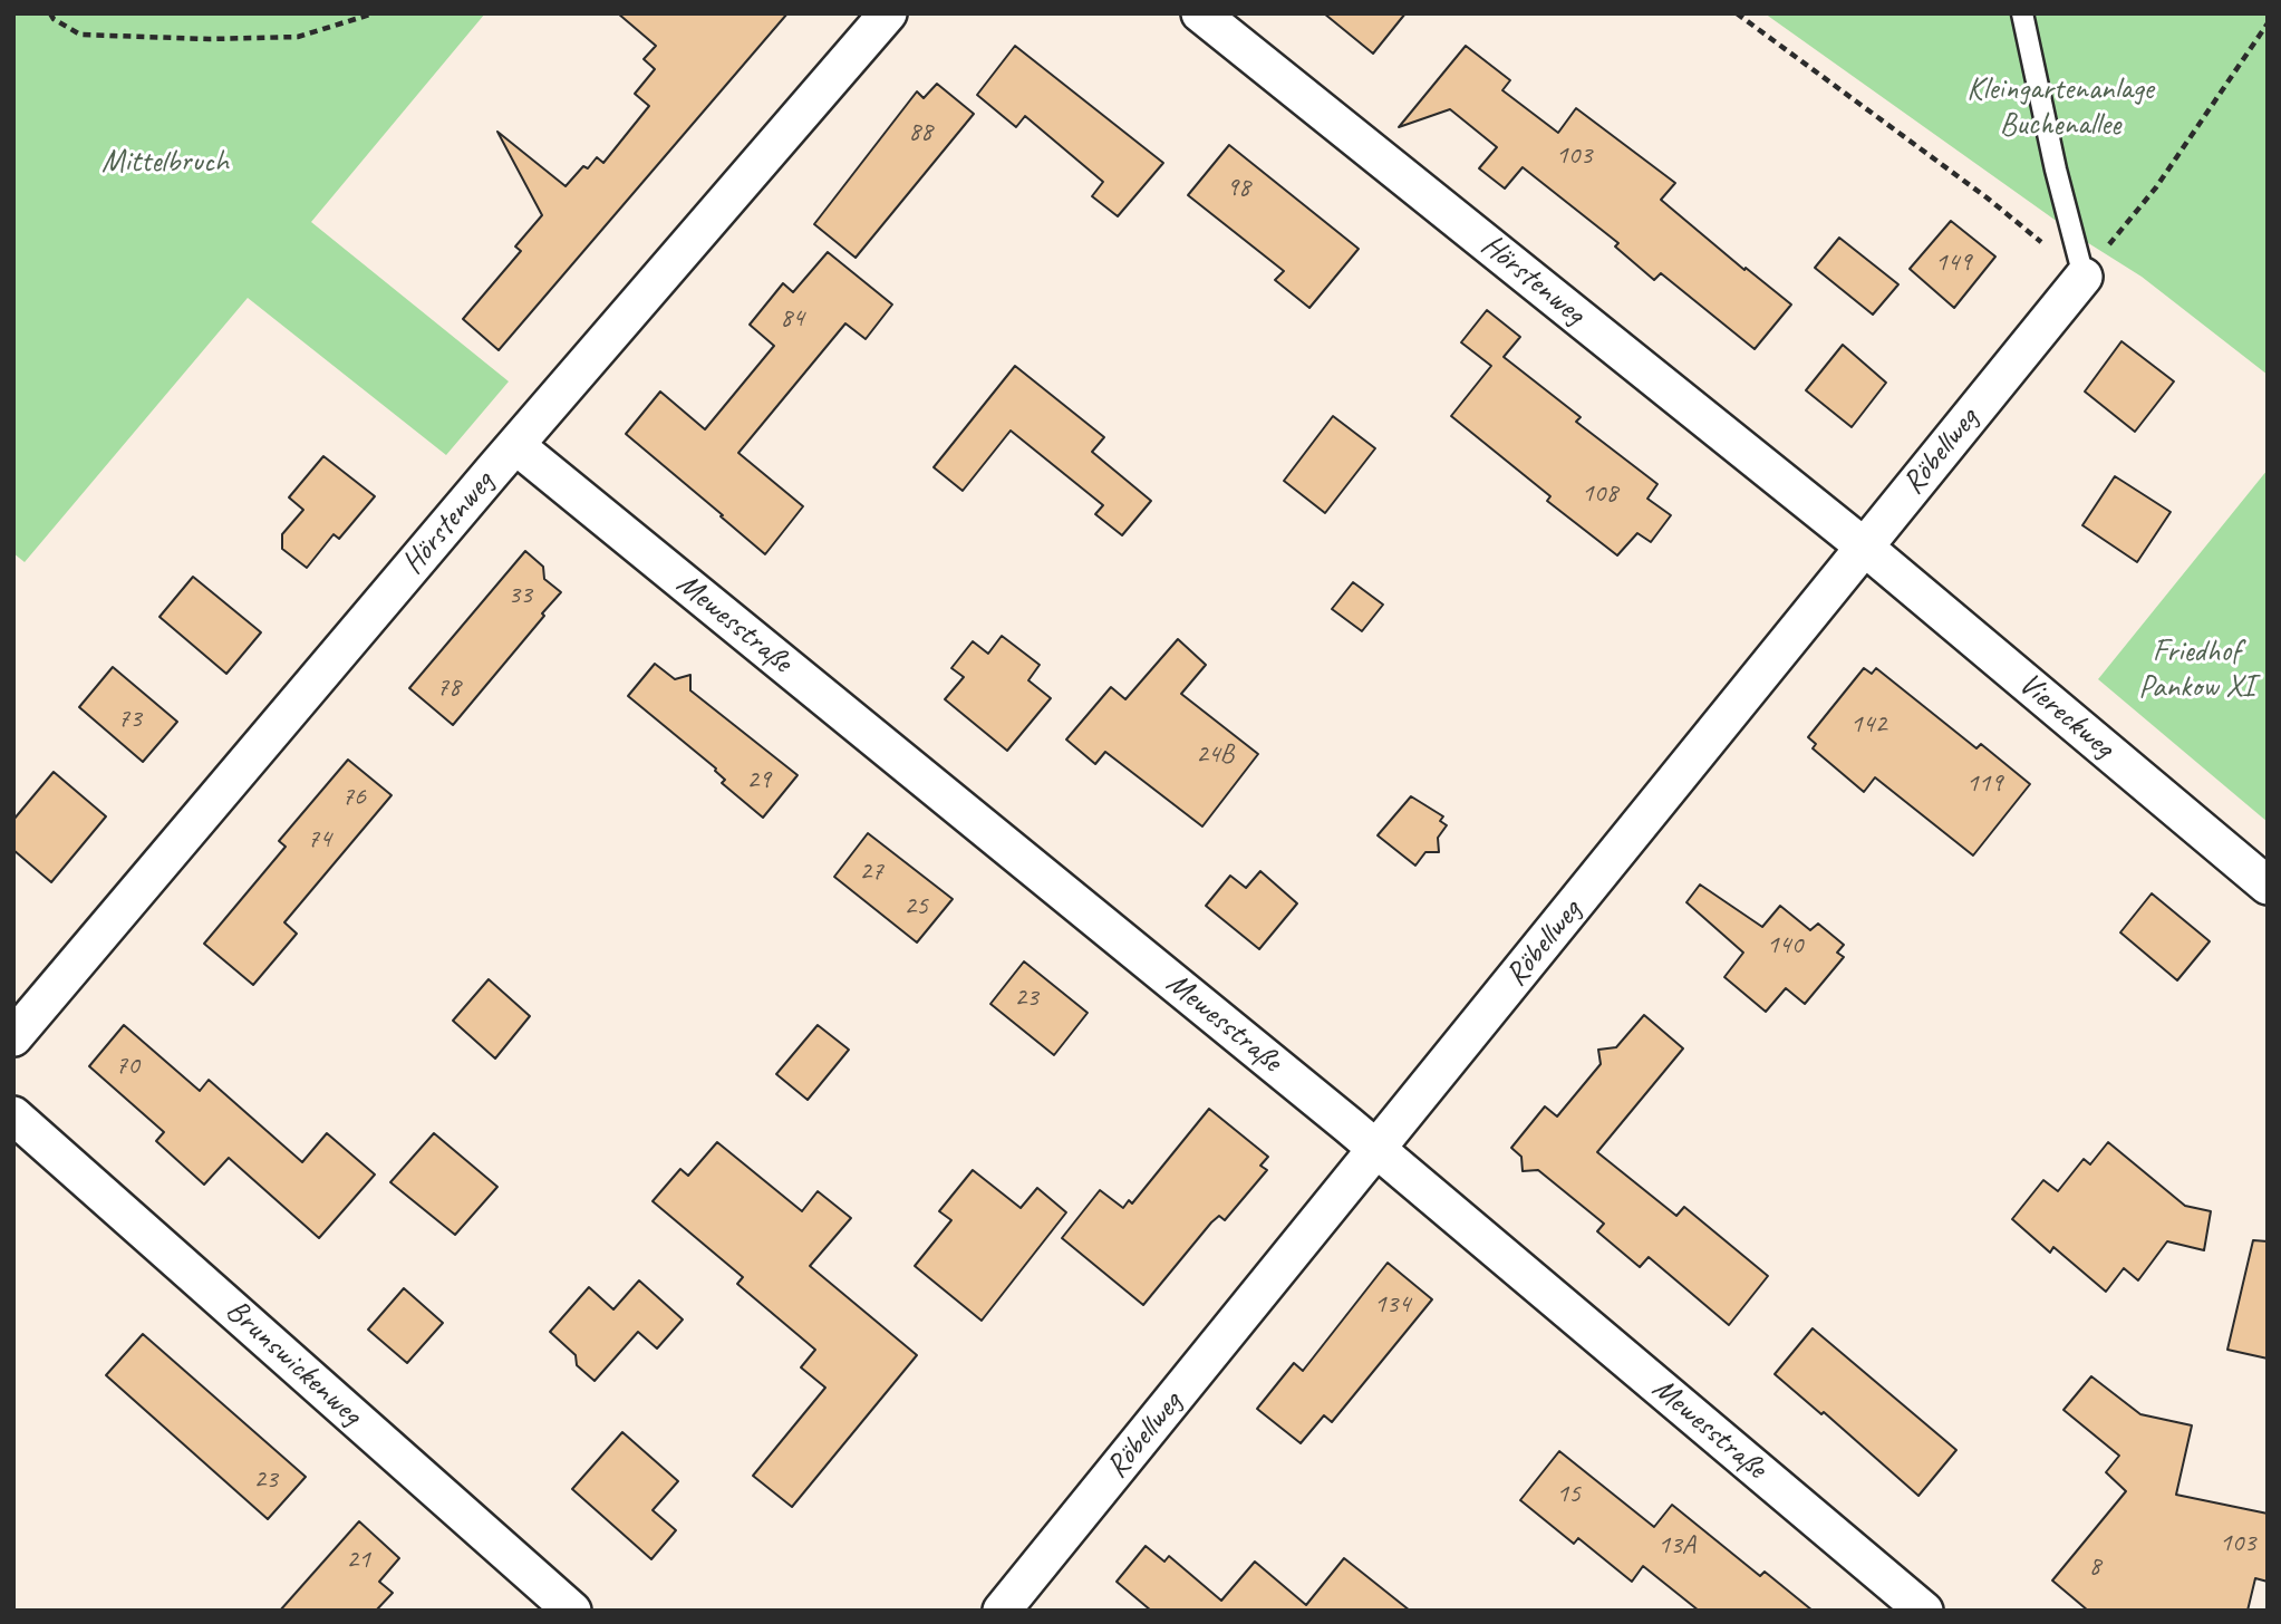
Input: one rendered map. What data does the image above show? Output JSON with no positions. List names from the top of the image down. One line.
{"streets":{"street":["Hörstenweg","Röbellweg","Mewesstraße","Viereckweg","Brunswickenweg"]},"crossings":[["Hörstenweg","Röbellweg"],["Hörstenweg","Mewesstraße"],["Hörstenweg","Viereckweg"],["Röbellweg","Mewesstraße"],["Röbellweg","Viereckweg"]],"parks":["Kleingartenanlage Buchenallee","Mittelbruch","Friedhof Pankow XI"],"house_numbers":["88","103","98","149","84","108","33","78","73","142","24B","29","119","76","74","27","25","140","23","70","134","23","15","103","13A","21","8"]}
